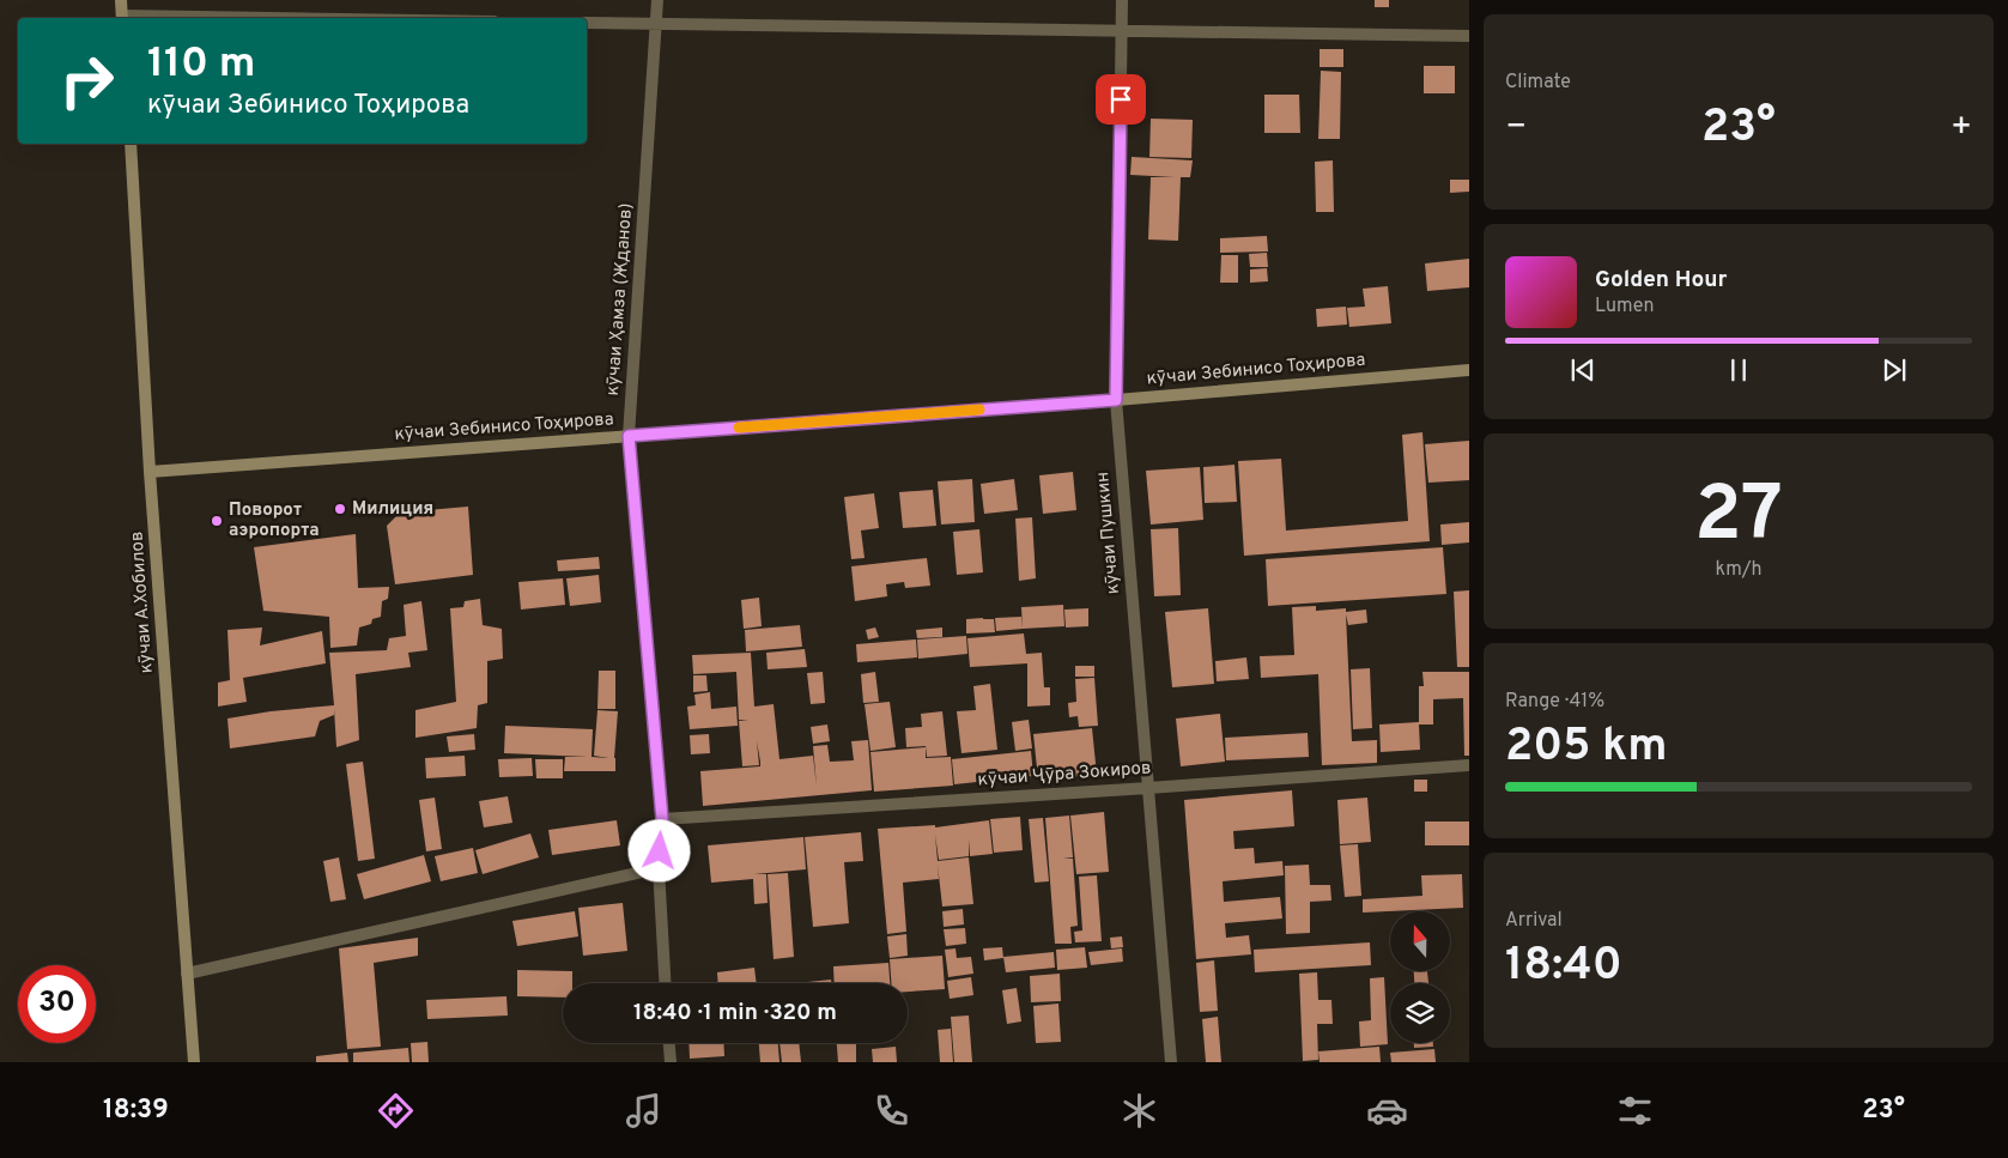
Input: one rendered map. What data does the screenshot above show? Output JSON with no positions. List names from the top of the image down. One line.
{"streets":{"main road":["кӯчаи Зебинисо Тоҳирова","кӯчаи А.Хобилов"],"street":["кӯчаи Ҳамза (Жданов)","кӯчаи Пушкин","кӯчаи Ҷӯра Зокиров"]},"crossings":[["кӯчаи Ҳамза (Жданов)","кӯчаи Зебинисо Тоҳирова"],["кӯчаи Ҳамза (Жданов)","кӯчаи Ҷӯра Зокиров"],["кӯчаи Зебинисо Тоҳирова","кӯчаи Пушкин"],["кӯчаи Зебинисо Тоҳирова","кӯчаи А.Хобилов"],["кӯчаи Пушкин","кӯчаи Ҷӯра Зокиров"]],"places":["Милиция","Поворот аэропорта"],"north":"top","page":{"tile":["Climate",["27","km/h"],["Range · 41%","205 km"],["Arrival","18:40"]],"turn":["110 m","кӯчаи Зебинисо Тоҳирова"],"heat":["−","23°","+"],"song":["Golden Hour","Lumen"],"limit":"30","trip":"18:40 · 1 min · 320 m","tabs":["18:39","23°"]}}
